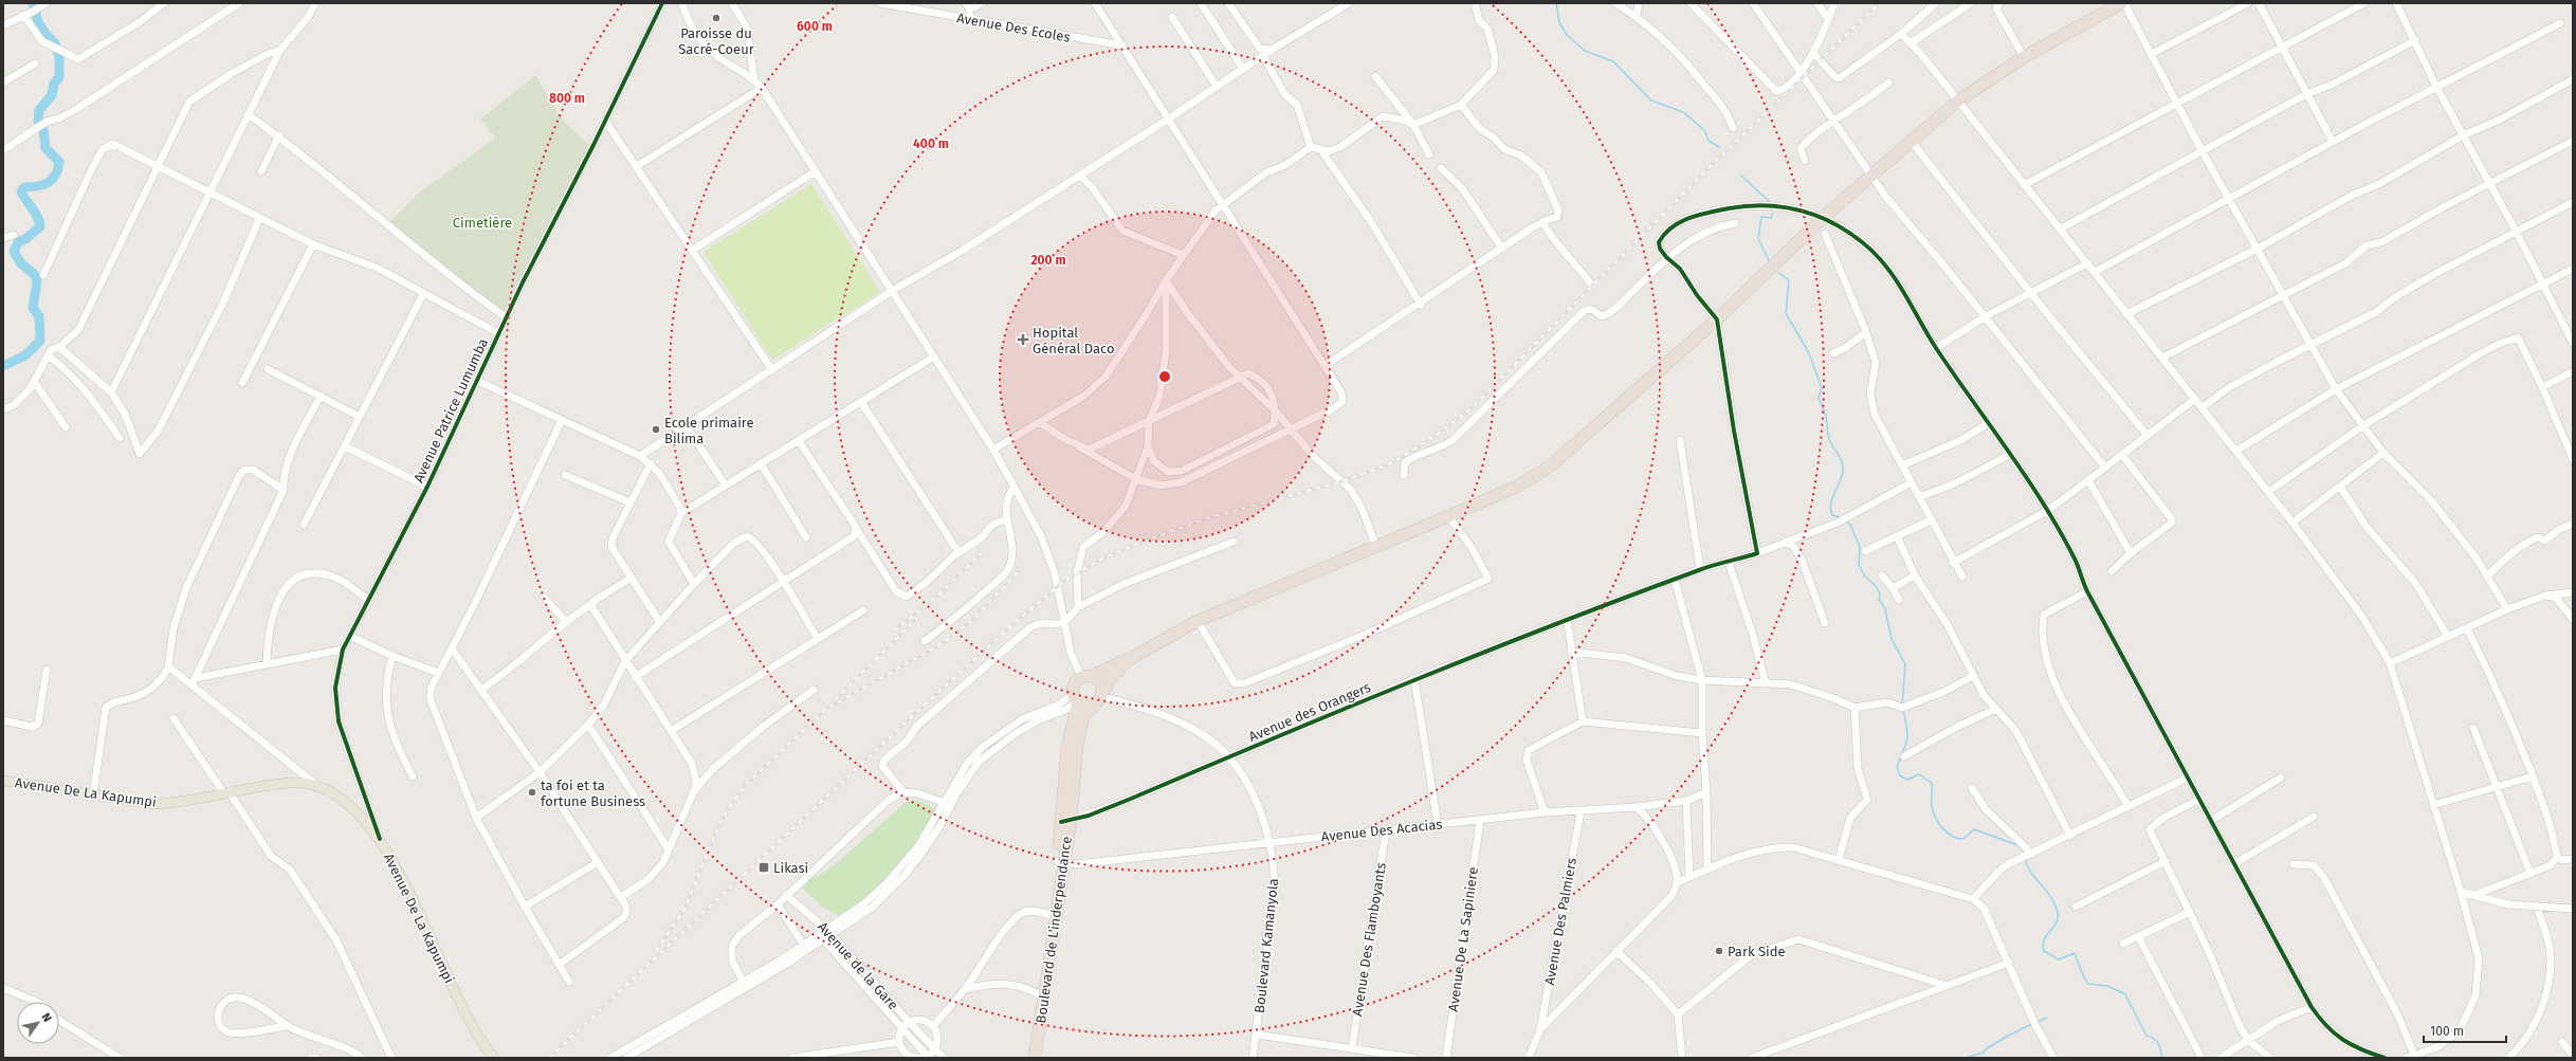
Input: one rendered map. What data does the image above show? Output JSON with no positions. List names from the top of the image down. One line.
{"streets":{"highway":["Boulevard de L'inderpendance"],"main road":["Avenue De La Kapumpi"],"street":["Avenue Des Ecoles","Avenue Patrice Lumumba","Avenue des Orangers","Avenue Des Acacias","Avenue Des Palmiers","Avenue Des Flamboyants","Avenue De La Sapiniere","Boulevard Kamanyola","Avenue de la Gare"]},"crossings":[["Avenue Patrice Lumumba","Avenue De La Kapumpi"],["Avenue des Orangers","Boulevard de L'inderpendance"],["Avenue des Orangers","Boulevard Kamanyola"],["Avenue Des Acacias","Avenue Des Palmiers"],["Avenue Des Acacias","Boulevard de L'inderpendance"],["Avenue Des Acacias","Avenue Des Flamboyants"],["Avenue Des Acacias","Avenue De La Sapiniere"],["Avenue Des Acacias","Boulevard Kamanyola"],["Boulevard de L'inderpendance","Boulevard Kamanyola"]],"parks":["Cimetière"],"places":{"other":["Paroisse du Sacré-Coeur","Ecole primaire Bilima","ta foi et ta fortune Business","Park Side"],"health":["Hopital Général Daco"],"transit":["Likasi"]},"scale_bar":"100 m","north":"top right","rings":["600 m","800 m","400 m","200 m"]}
